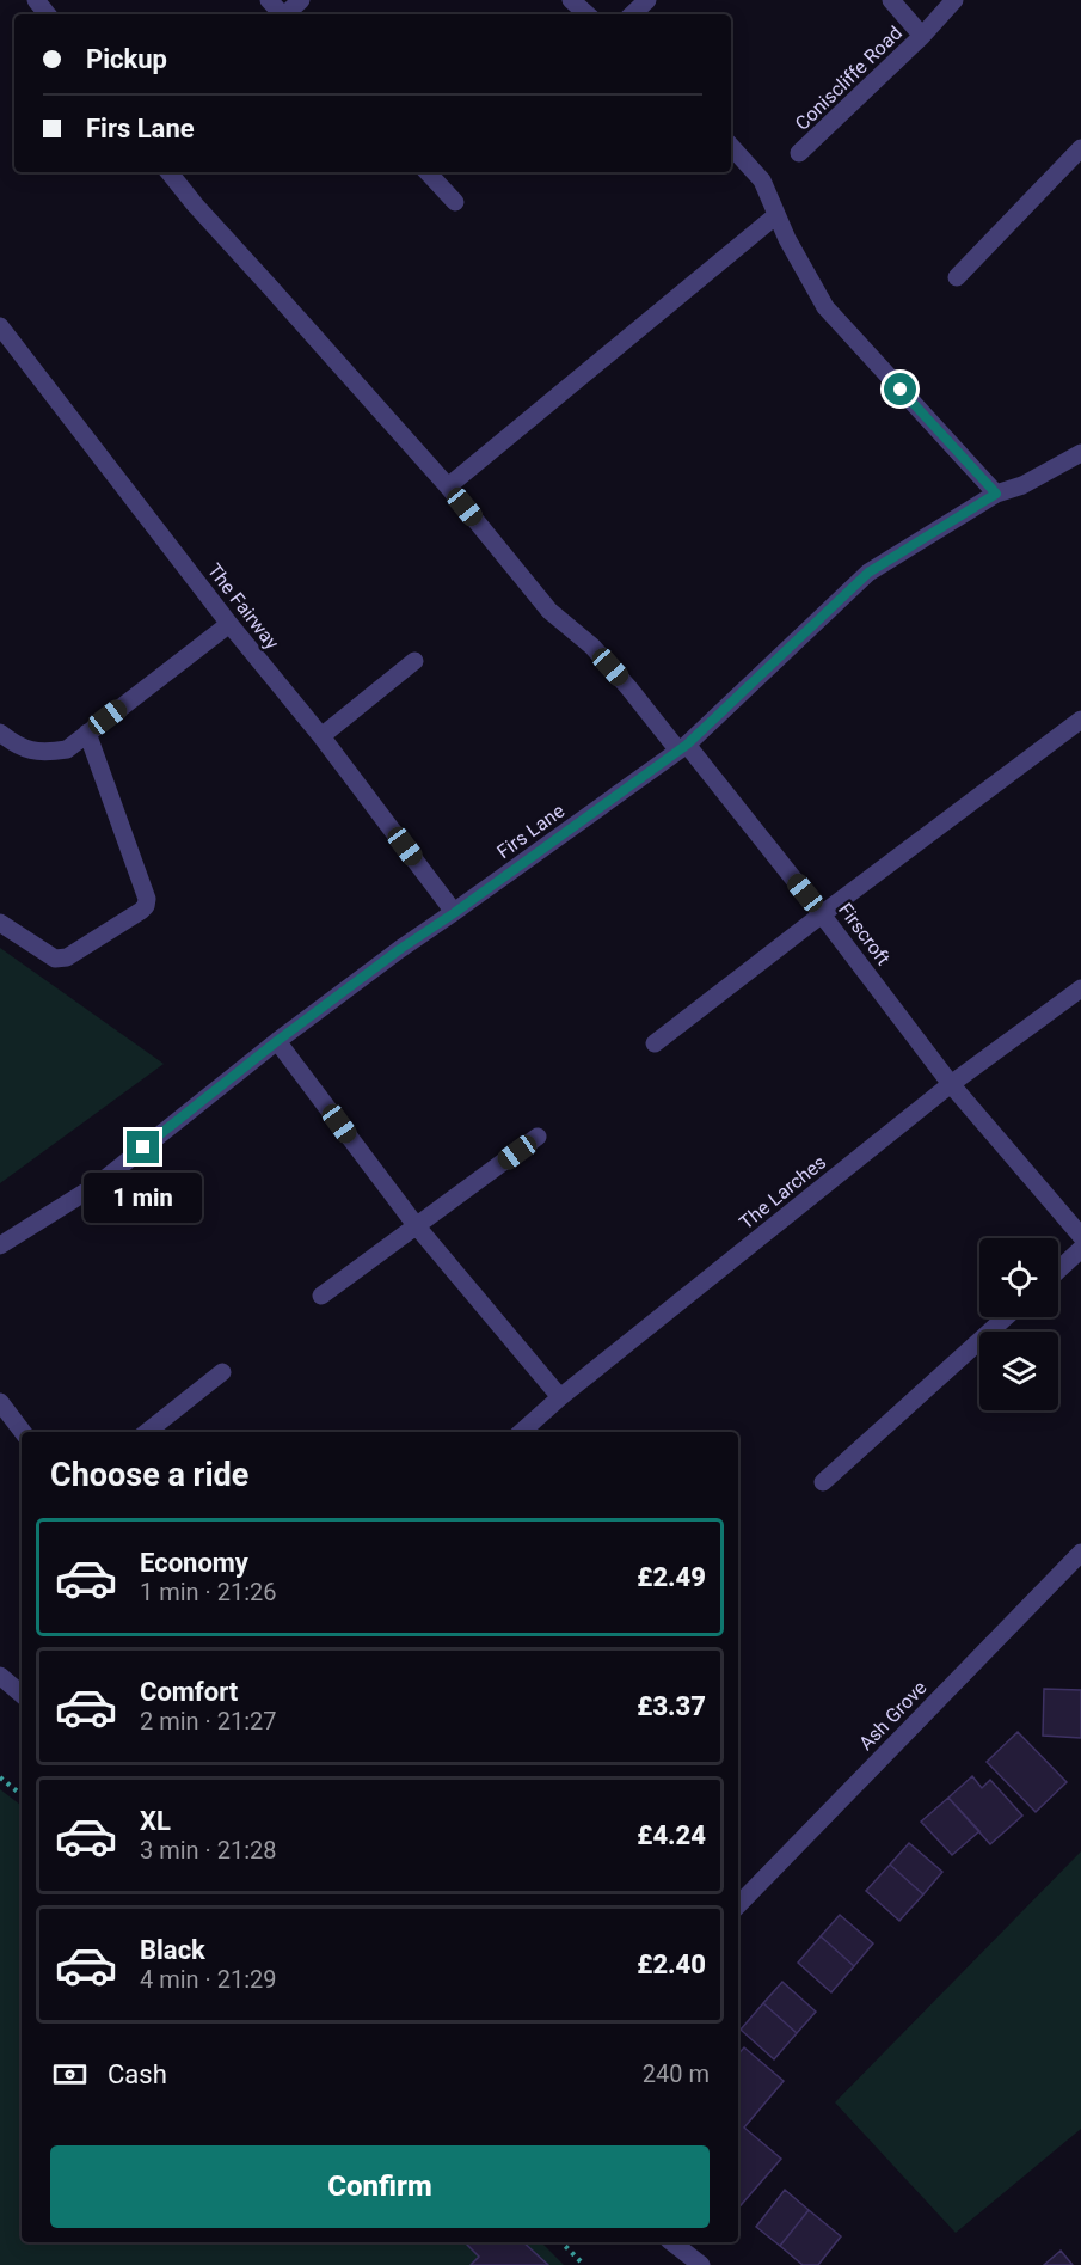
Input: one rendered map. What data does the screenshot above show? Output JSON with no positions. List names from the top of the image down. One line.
{"streets":{"street":["Coniscliffe Road","The Fairway","Firs Lane","Firscroft","The Larches","Ash Grove"]},"crossings":[["The Fairway","Firs Lane"],["Firs Lane","Firscroft"],["Firscroft","The Larches"]],"page":{"banner":["Pickup","Firs Lane"],"bubble":"1 min","heading":"Choose a ride","list":[{"name":"Economy","note":"1 min · 21:26","value":"£2.49"},{"name":"Comfort","note":"2 min · 21:27","value":"£3.37"},{"name":"XL","note":"3 min · 21:28","value":"£4.24"},{"name":"Black","note":"4 min · 21:29","value":"£2.40"}],"pay":["Cash","240 m"],"buttons":"Confirm"}}
